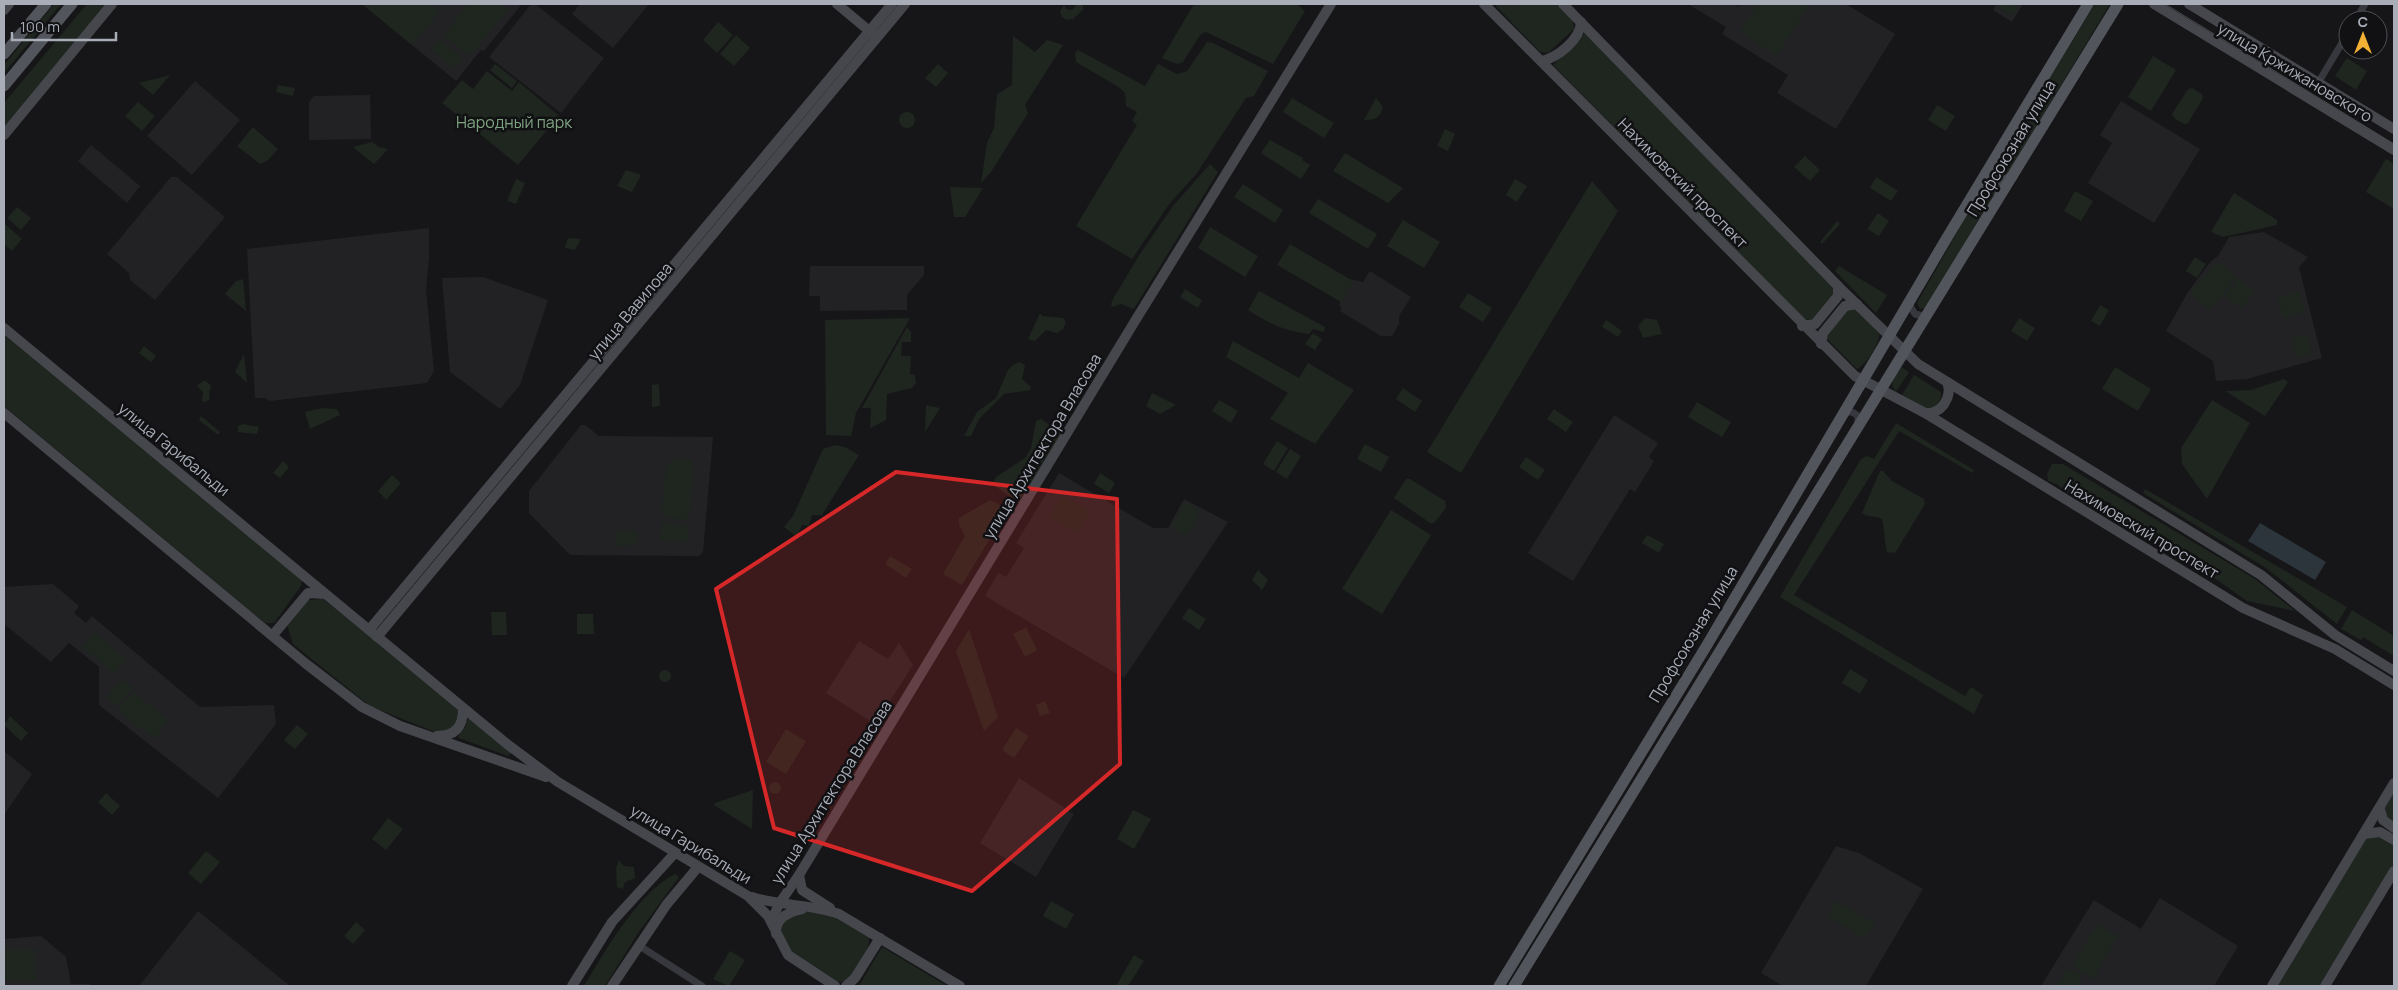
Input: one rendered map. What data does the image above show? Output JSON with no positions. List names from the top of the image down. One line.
{"streets":{"main road":["Профсоюзная улица"],"street":["улица Кржижановского","Нахимовский проспект","улица Вавилова","улица Архитектора Власова","улица Гарибальди"]},"crossings":[["Профсоюзная улица","Нахимовский проспект"],["улица Вавилова","улица Гарибальди"],["улица Архитектора Власова","улица Гарибальди"]],"parks":["Народный парк"],"scale_bar":"100 m","north":"top"}
